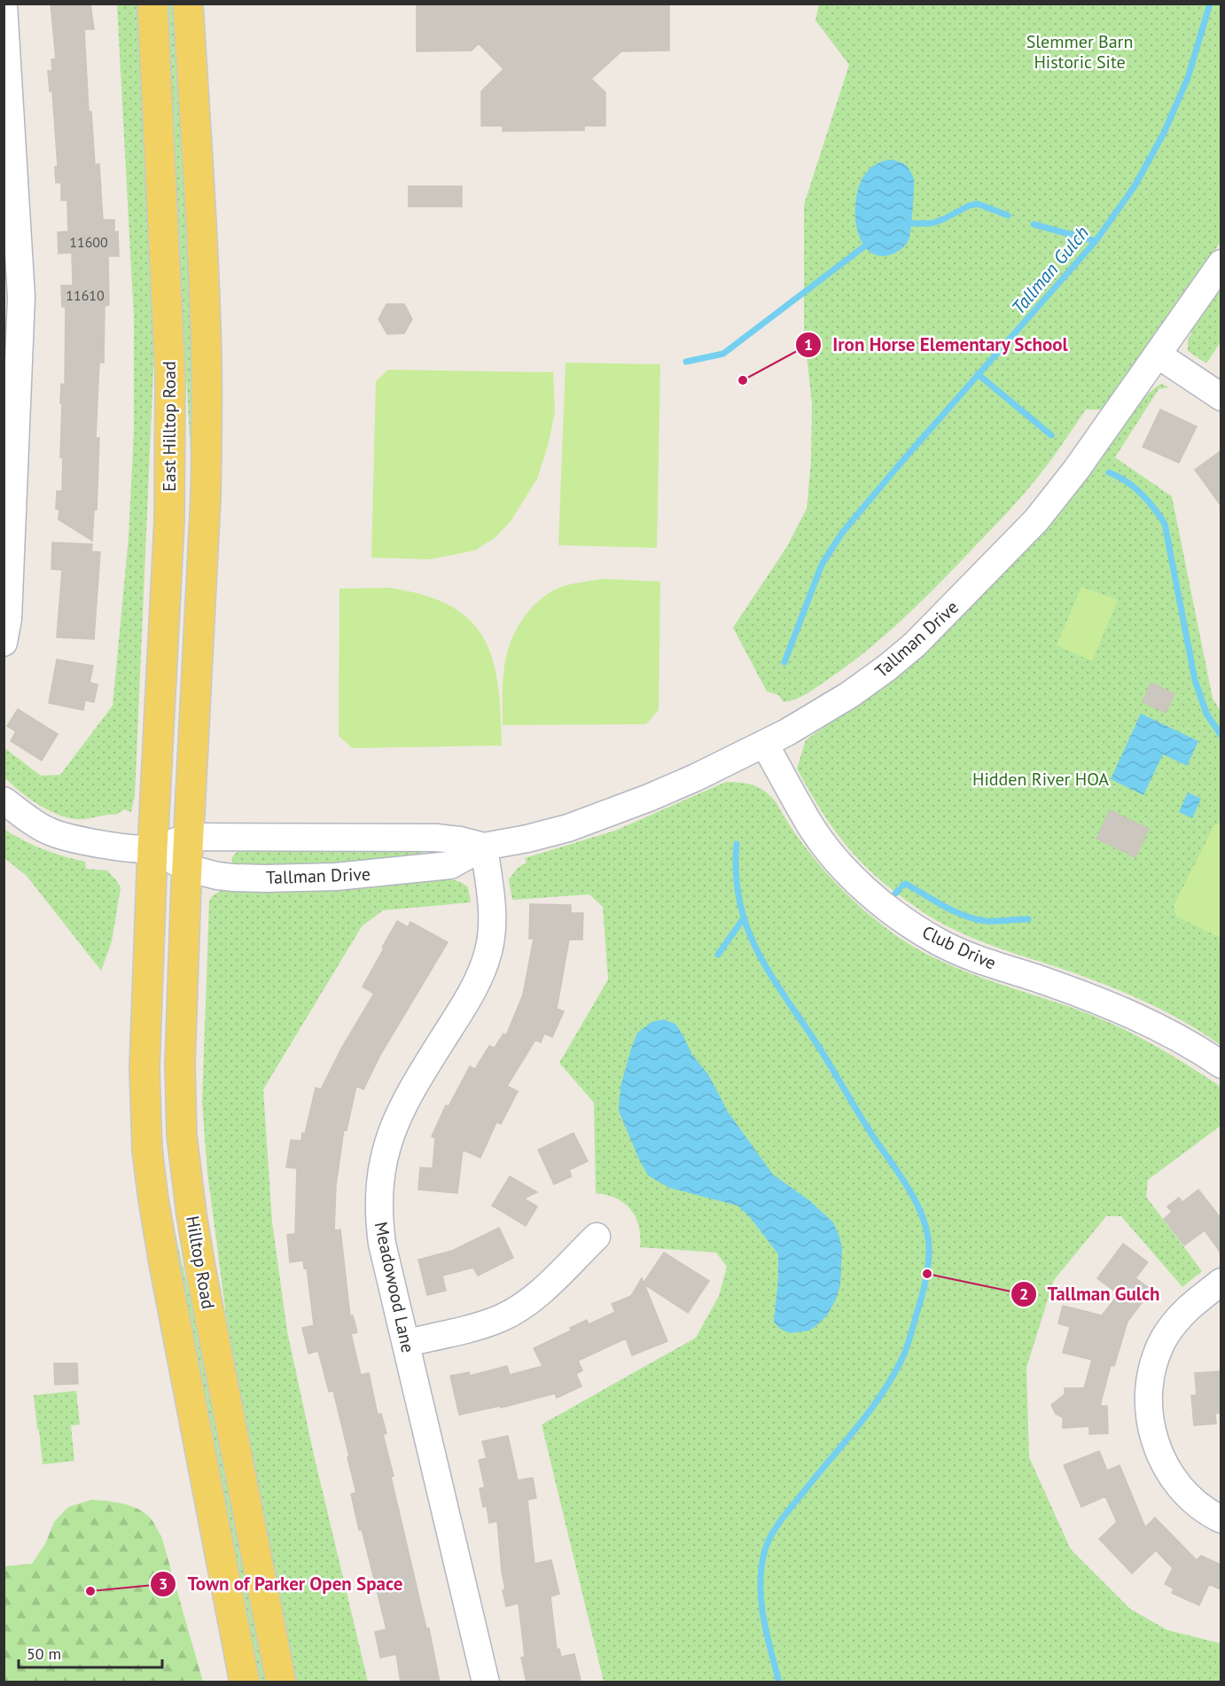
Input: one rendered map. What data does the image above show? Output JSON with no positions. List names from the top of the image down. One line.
{"streets":{"main road":["East Hilltop Road","Hilltop Road"],"street":["Tallman Drive","Club Drive","Meadowood Lane"]},"crossings":[["East Hilltop Road","Tallman Drive"],["East Hilltop Road","Hilltop Road"],["Tallman Drive","Club Drive"],["Tallman Drive","Hilltop Road"],["Tallman Drive","Meadowood Lane"]],"water":["Tallman Gulch"],"parks":["Slemmer Barn Historic Site","Hidden River HOA"],"places":["Iron Horse Elementary School","Tallman Gulch","Town of Parker Open Space"],"house_numbers":["11600","11610"],"scale_bar":"50 m"}
